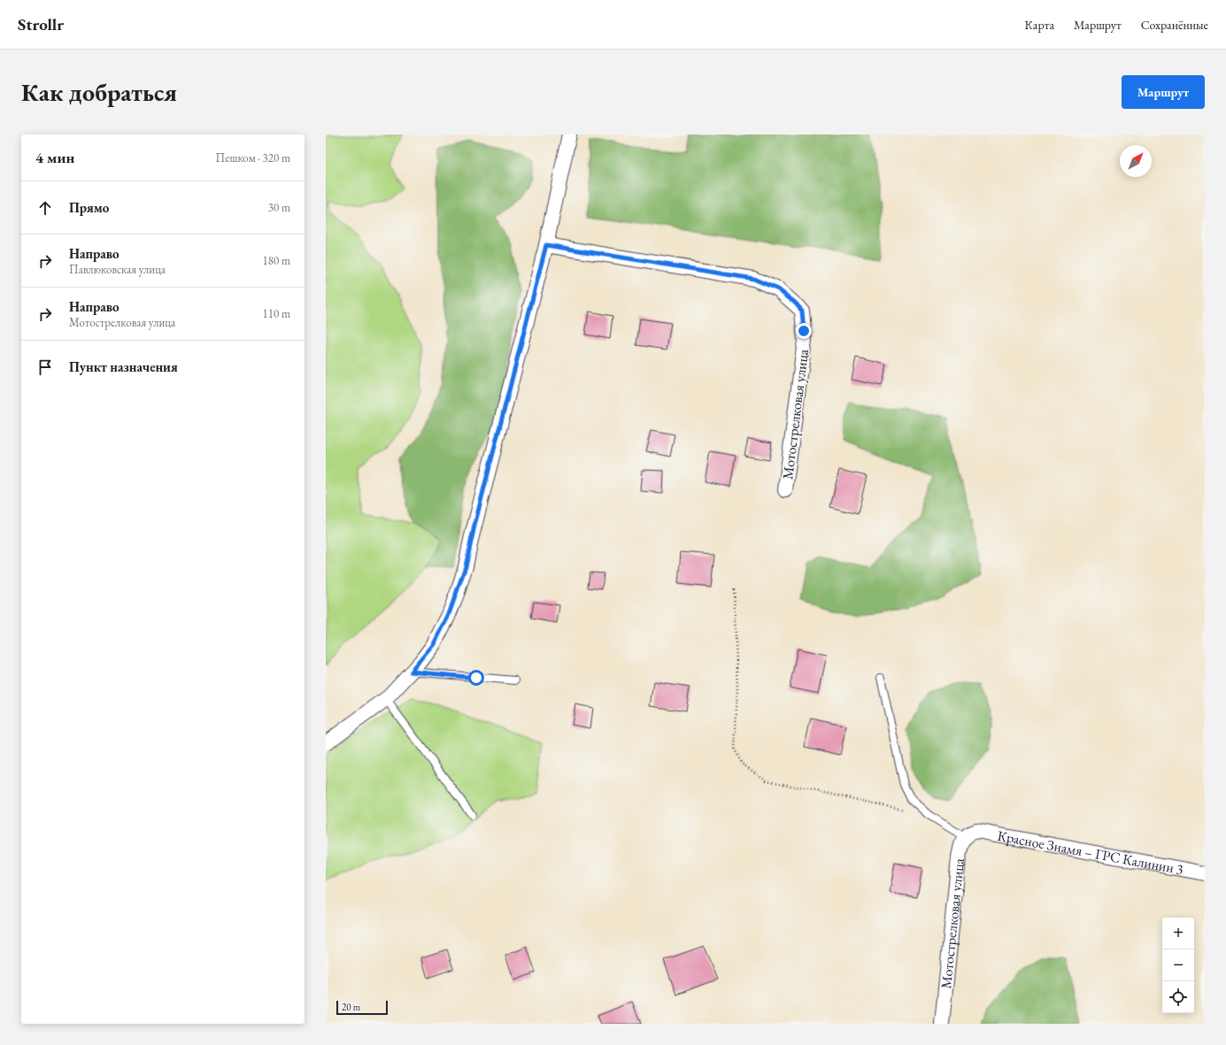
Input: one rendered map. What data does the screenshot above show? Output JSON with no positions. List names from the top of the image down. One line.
{"streets":{"street":["Мотострелковая улица","Красное Знамя – ГРС Калинин 3"]},"crossings":[["Мотострелковая улица","Красное Знамя – ГРС Калинин 3"]],"scale_bar":"20 m","north":"top right","page":{"header":"Strollr","nav":["Карта","Маршрут","Сохранённые"],"buttons":"Маршрут","title":"Как добраться","heading":["4 мин","Пешком · 320 m"],"list":[["Прямо","30 m"],["Направо","Павлюковская улица","180 m"],["Направо","Мотострелковая улица","110 m"],"Пункт назначения"],"map_buttons":["+","−"],"scale":"20 m"}}
